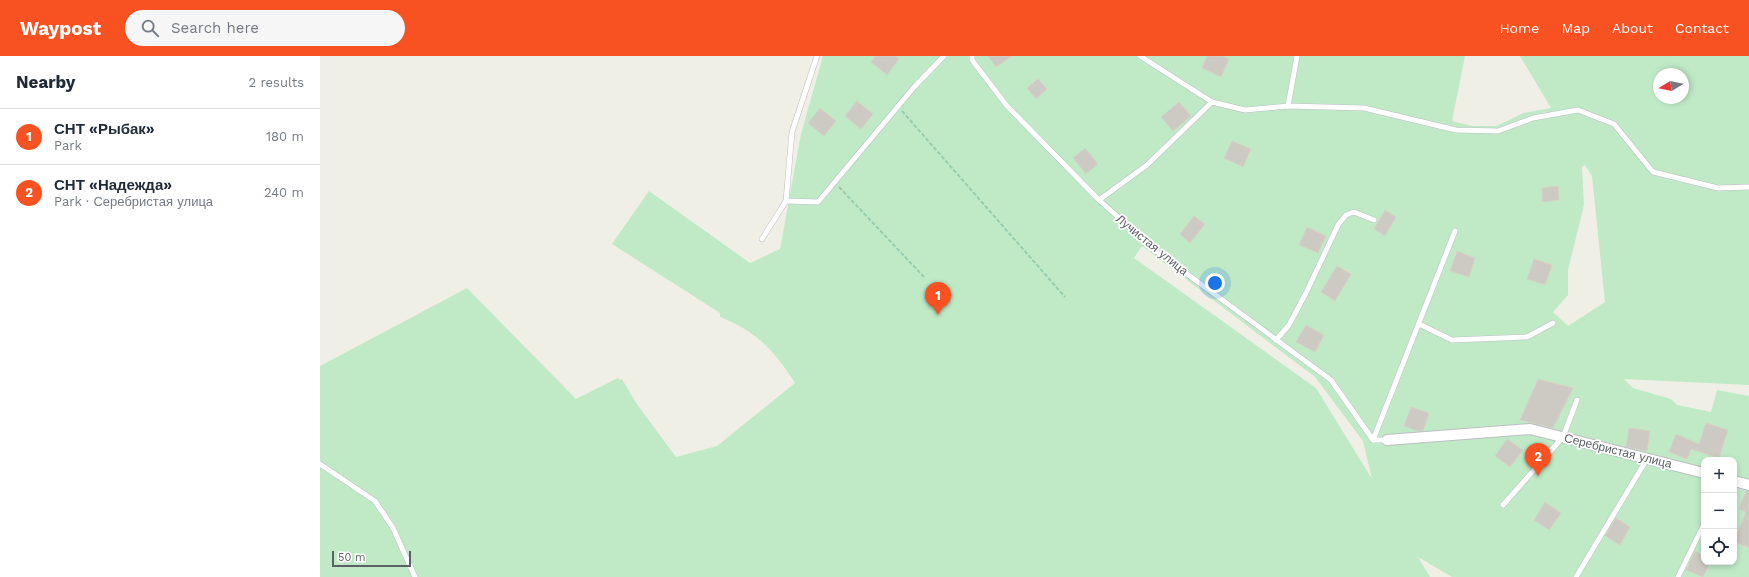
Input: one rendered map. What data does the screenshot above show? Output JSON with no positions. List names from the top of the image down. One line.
{"streets":{"street":["Серебристая улица"],"lane":["Лучистая улица"]},"scale_bar":"50 m","north":"left","page":{"header":"Waypost","search":"Search here","nav":["Home","Map","About","Contact"],"heading":["Nearby","2 results"],"list":[{"mark":"1","name":"СНТ «Рыбак»","note":"Park","value":"180 m"},{"mark":"2","name":"СНТ «Надежда»","note":"Park · Серебристая улица","value":"240 m"}],"pins":["1","2"],"map_buttons":["+","−"],"scale":"50 m"}}
